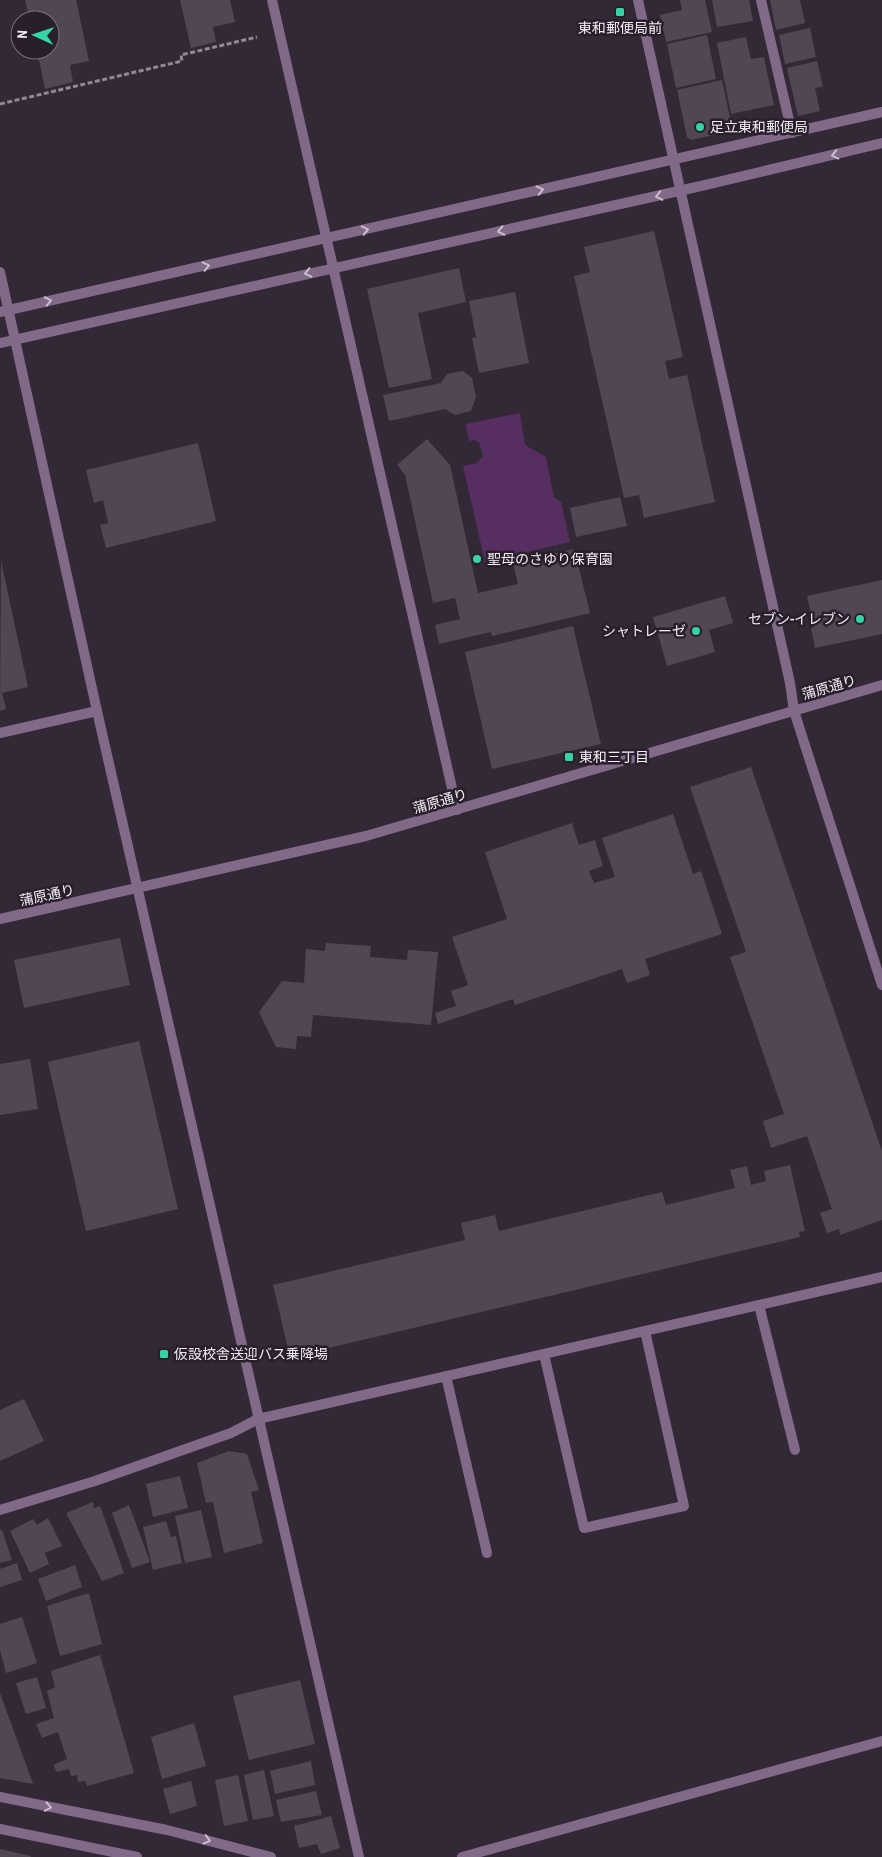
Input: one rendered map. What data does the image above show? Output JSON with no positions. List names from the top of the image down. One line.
{"streets":{"street":["蒲原通り"]},"places":{"transit":["東和郵便局前","東和三丁目","仮設校舎送迎バス乗降場"],"other":["足立東和郵便局","聖母のさゆり保育園","セブン-イレブン","シャトレーゼ"]},"north":"left"}
